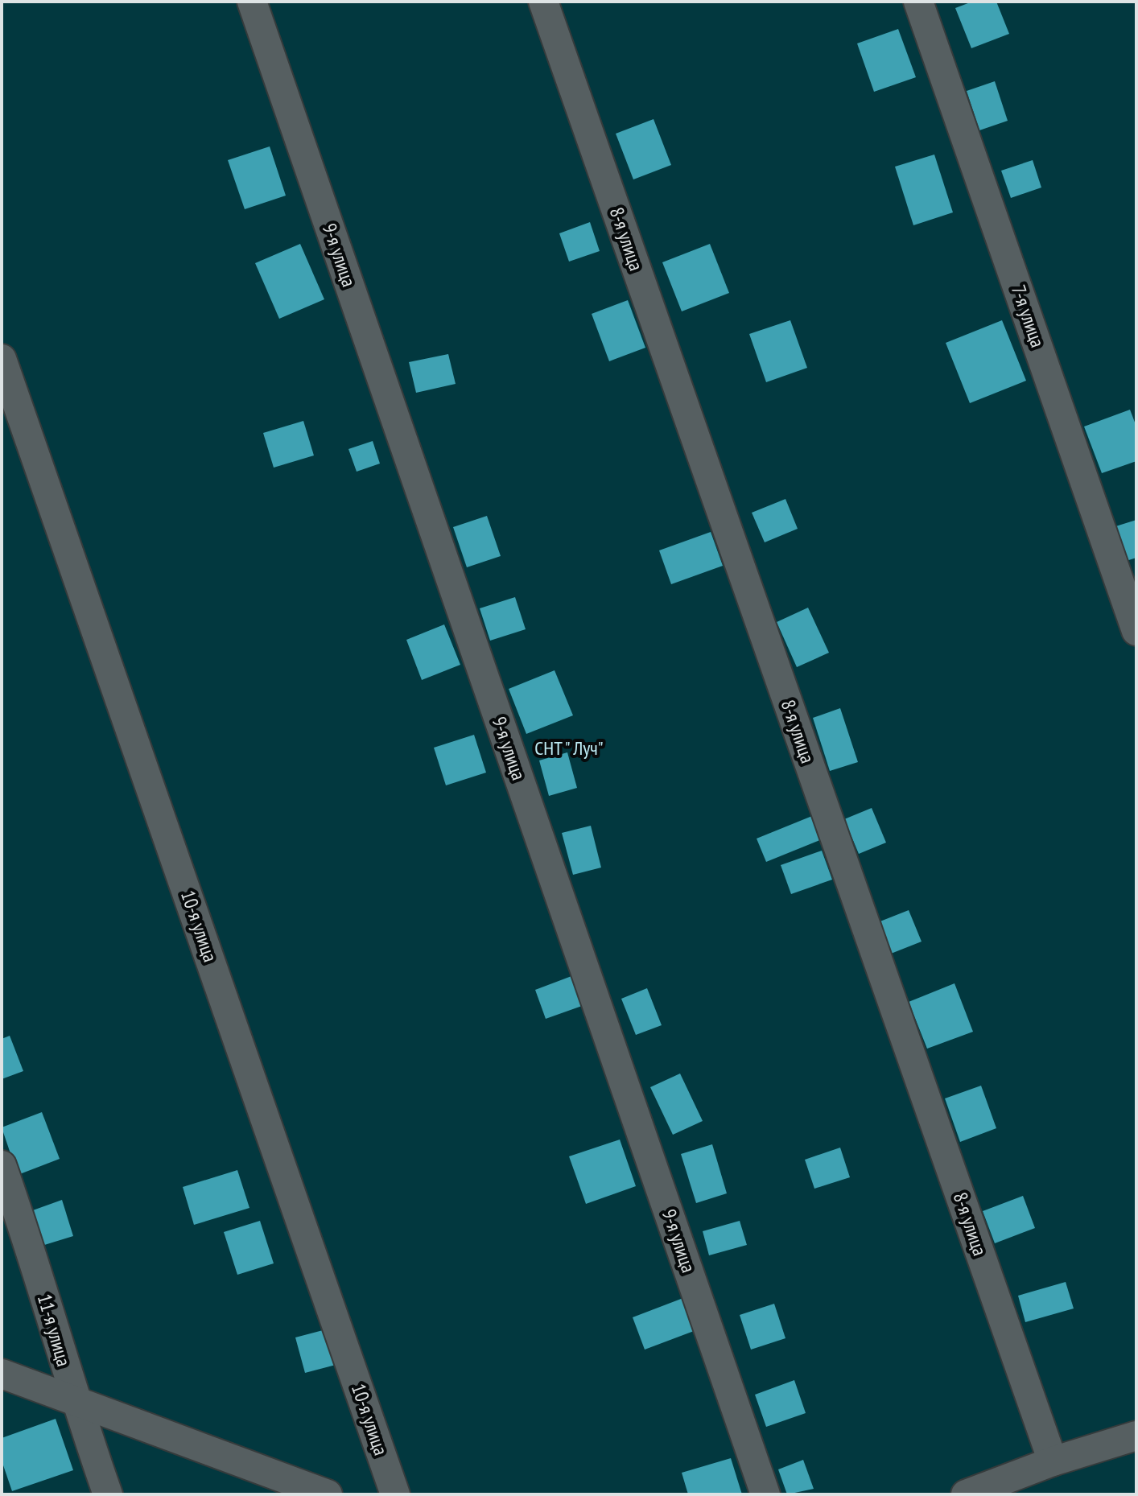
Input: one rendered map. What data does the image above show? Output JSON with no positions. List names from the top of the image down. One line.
{"streets":{"street":["8-я улица","9-я улица","7-я улица","10-я улица","11-я улица"]},"parks":["СНТ \" Луч\""]}
